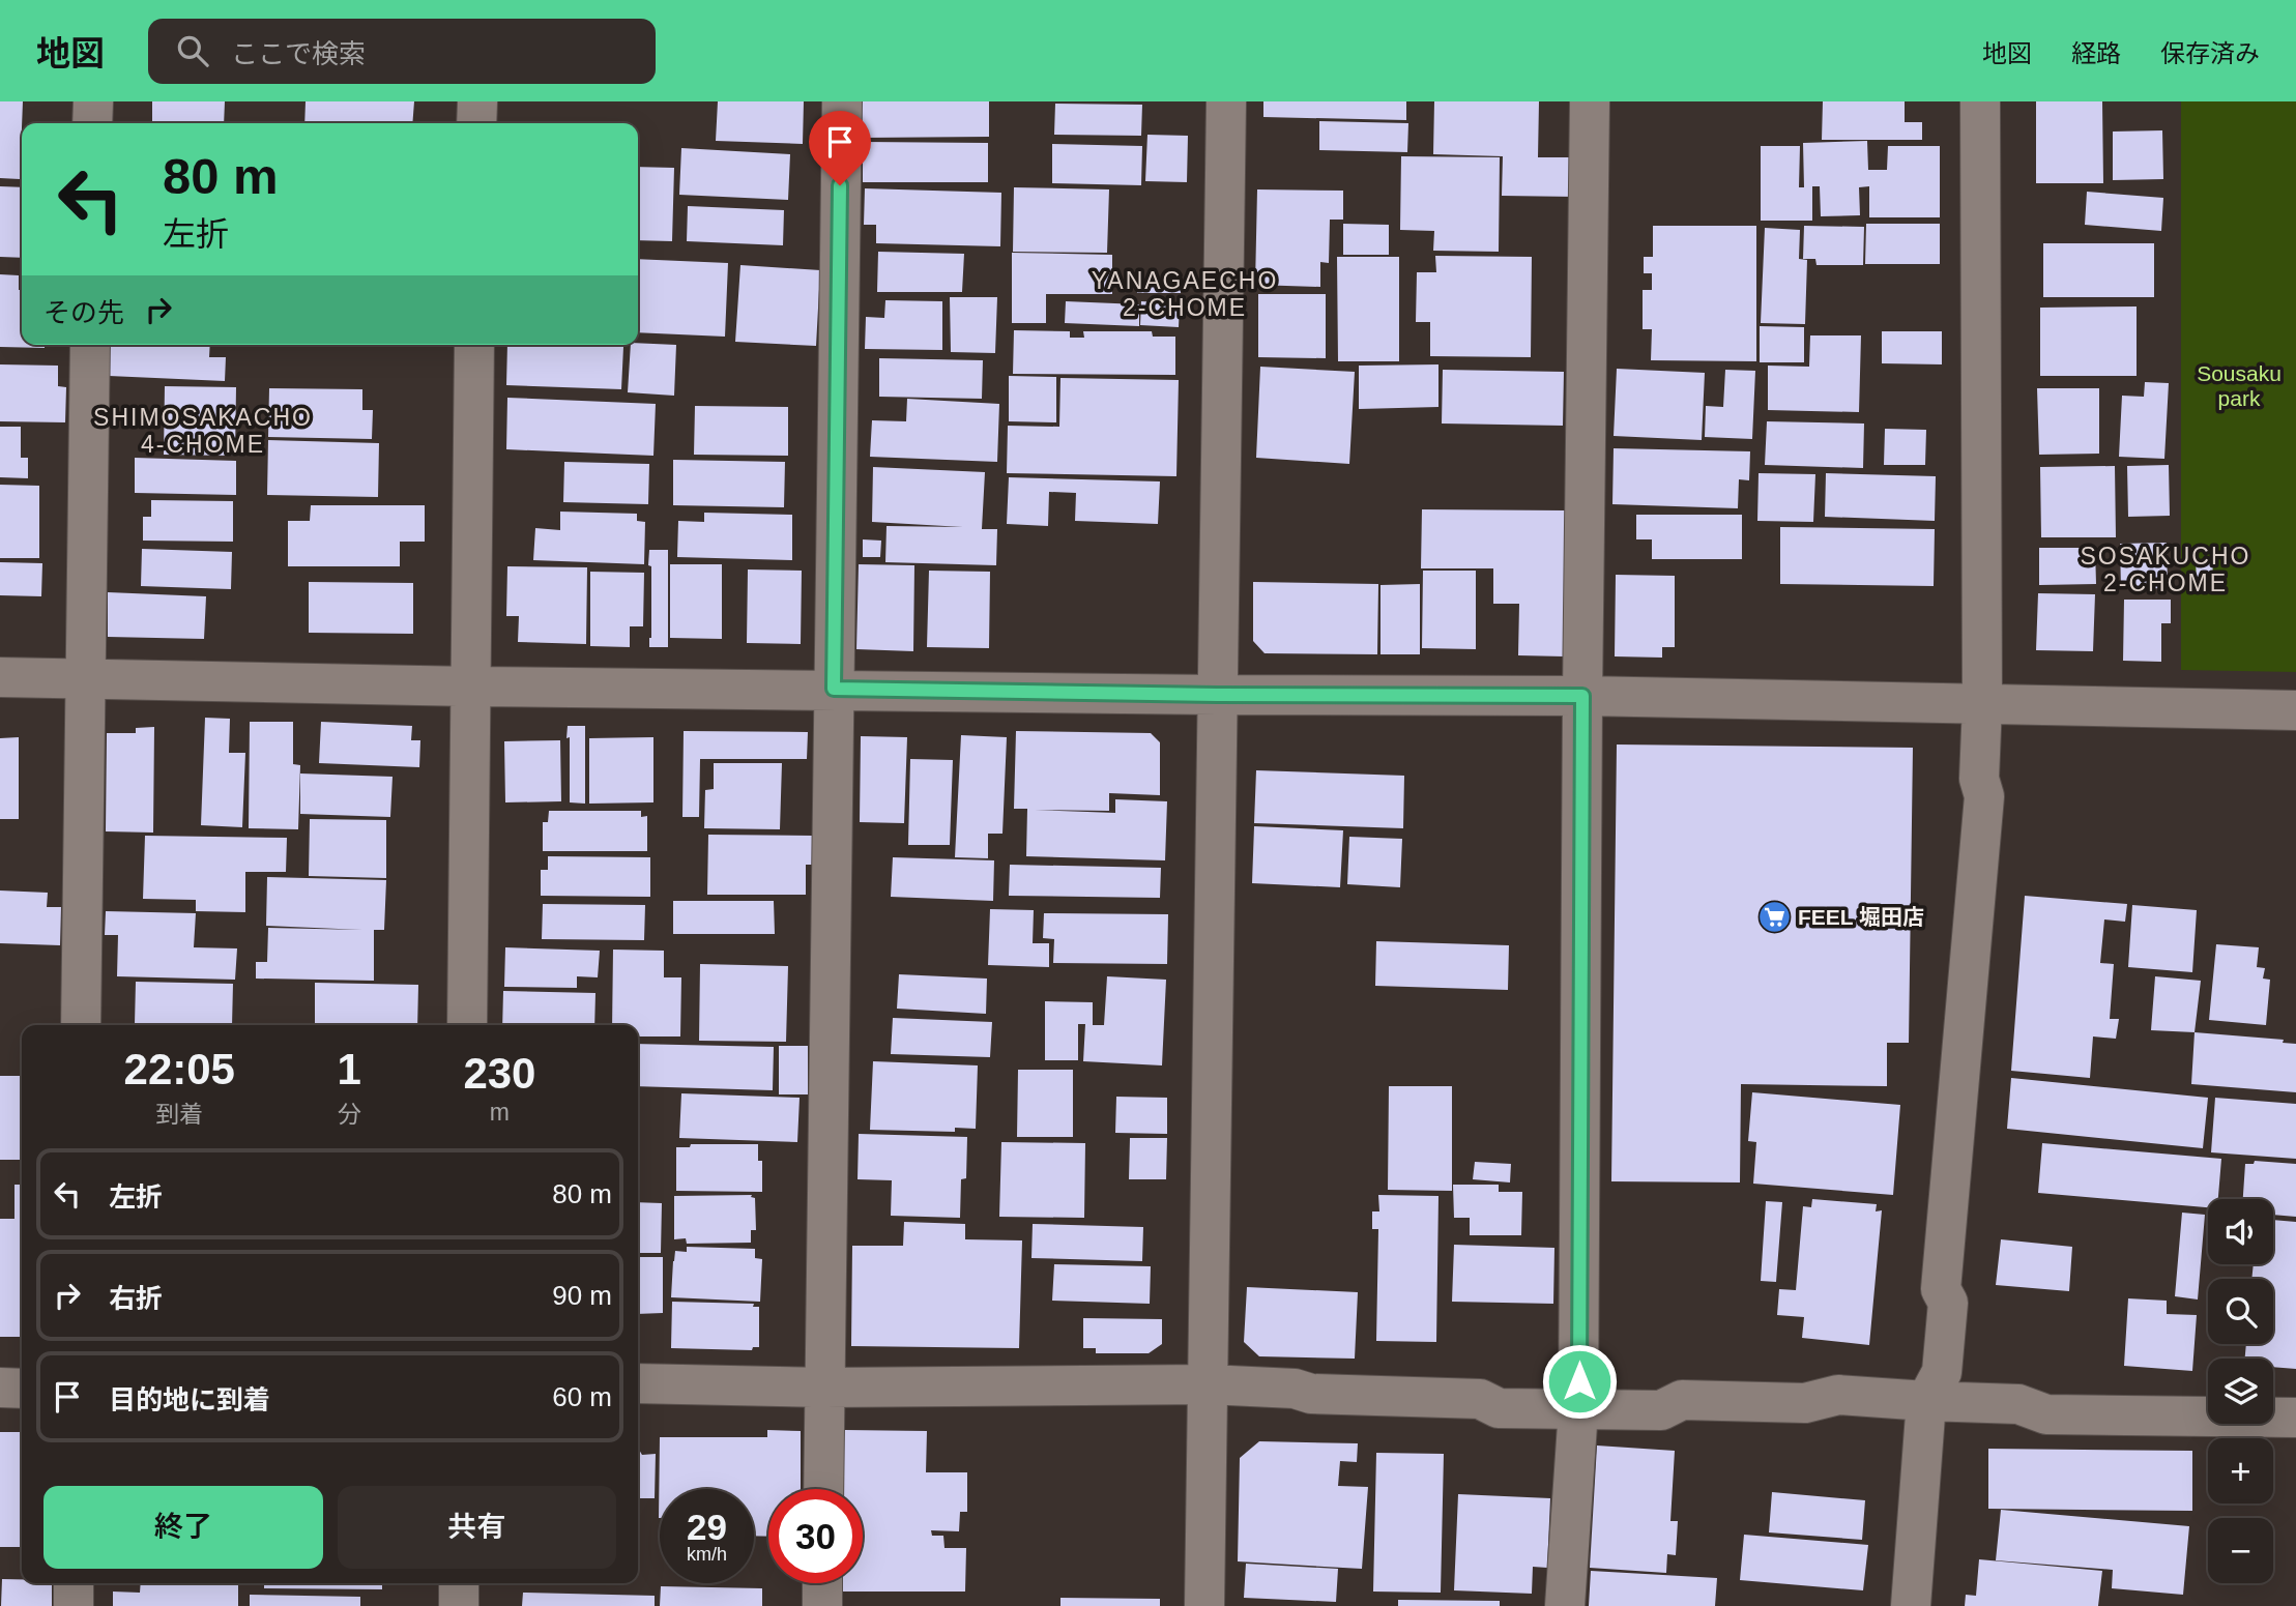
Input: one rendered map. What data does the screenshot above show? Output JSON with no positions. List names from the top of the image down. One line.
{"districts":["YANAGAECHO 2-CHOME","SHIMOSAKACHO 4-CHOME","SOSAKUCHO 2-CHOME"],"parks":["Sousaku park"],"places":{"supermarket":["FEEL 堀田店"]},"page":{"header":"地図","search":"ここで検索","nav":["地図","経路","保存済み"],"turn":["80 m","左折"],"then":"その先","eta":["22:05","到着","1","分","230","m"],"list":[{"name":"左折","value":"80 m"},{"name":"右折","value":"90 m"},{"name":"目的地に到着","value":"60 m"}],"map_buttons":["+","−"],"buttons":["終了","共有"],"speed":"29 km/h","limit":"30"}}
